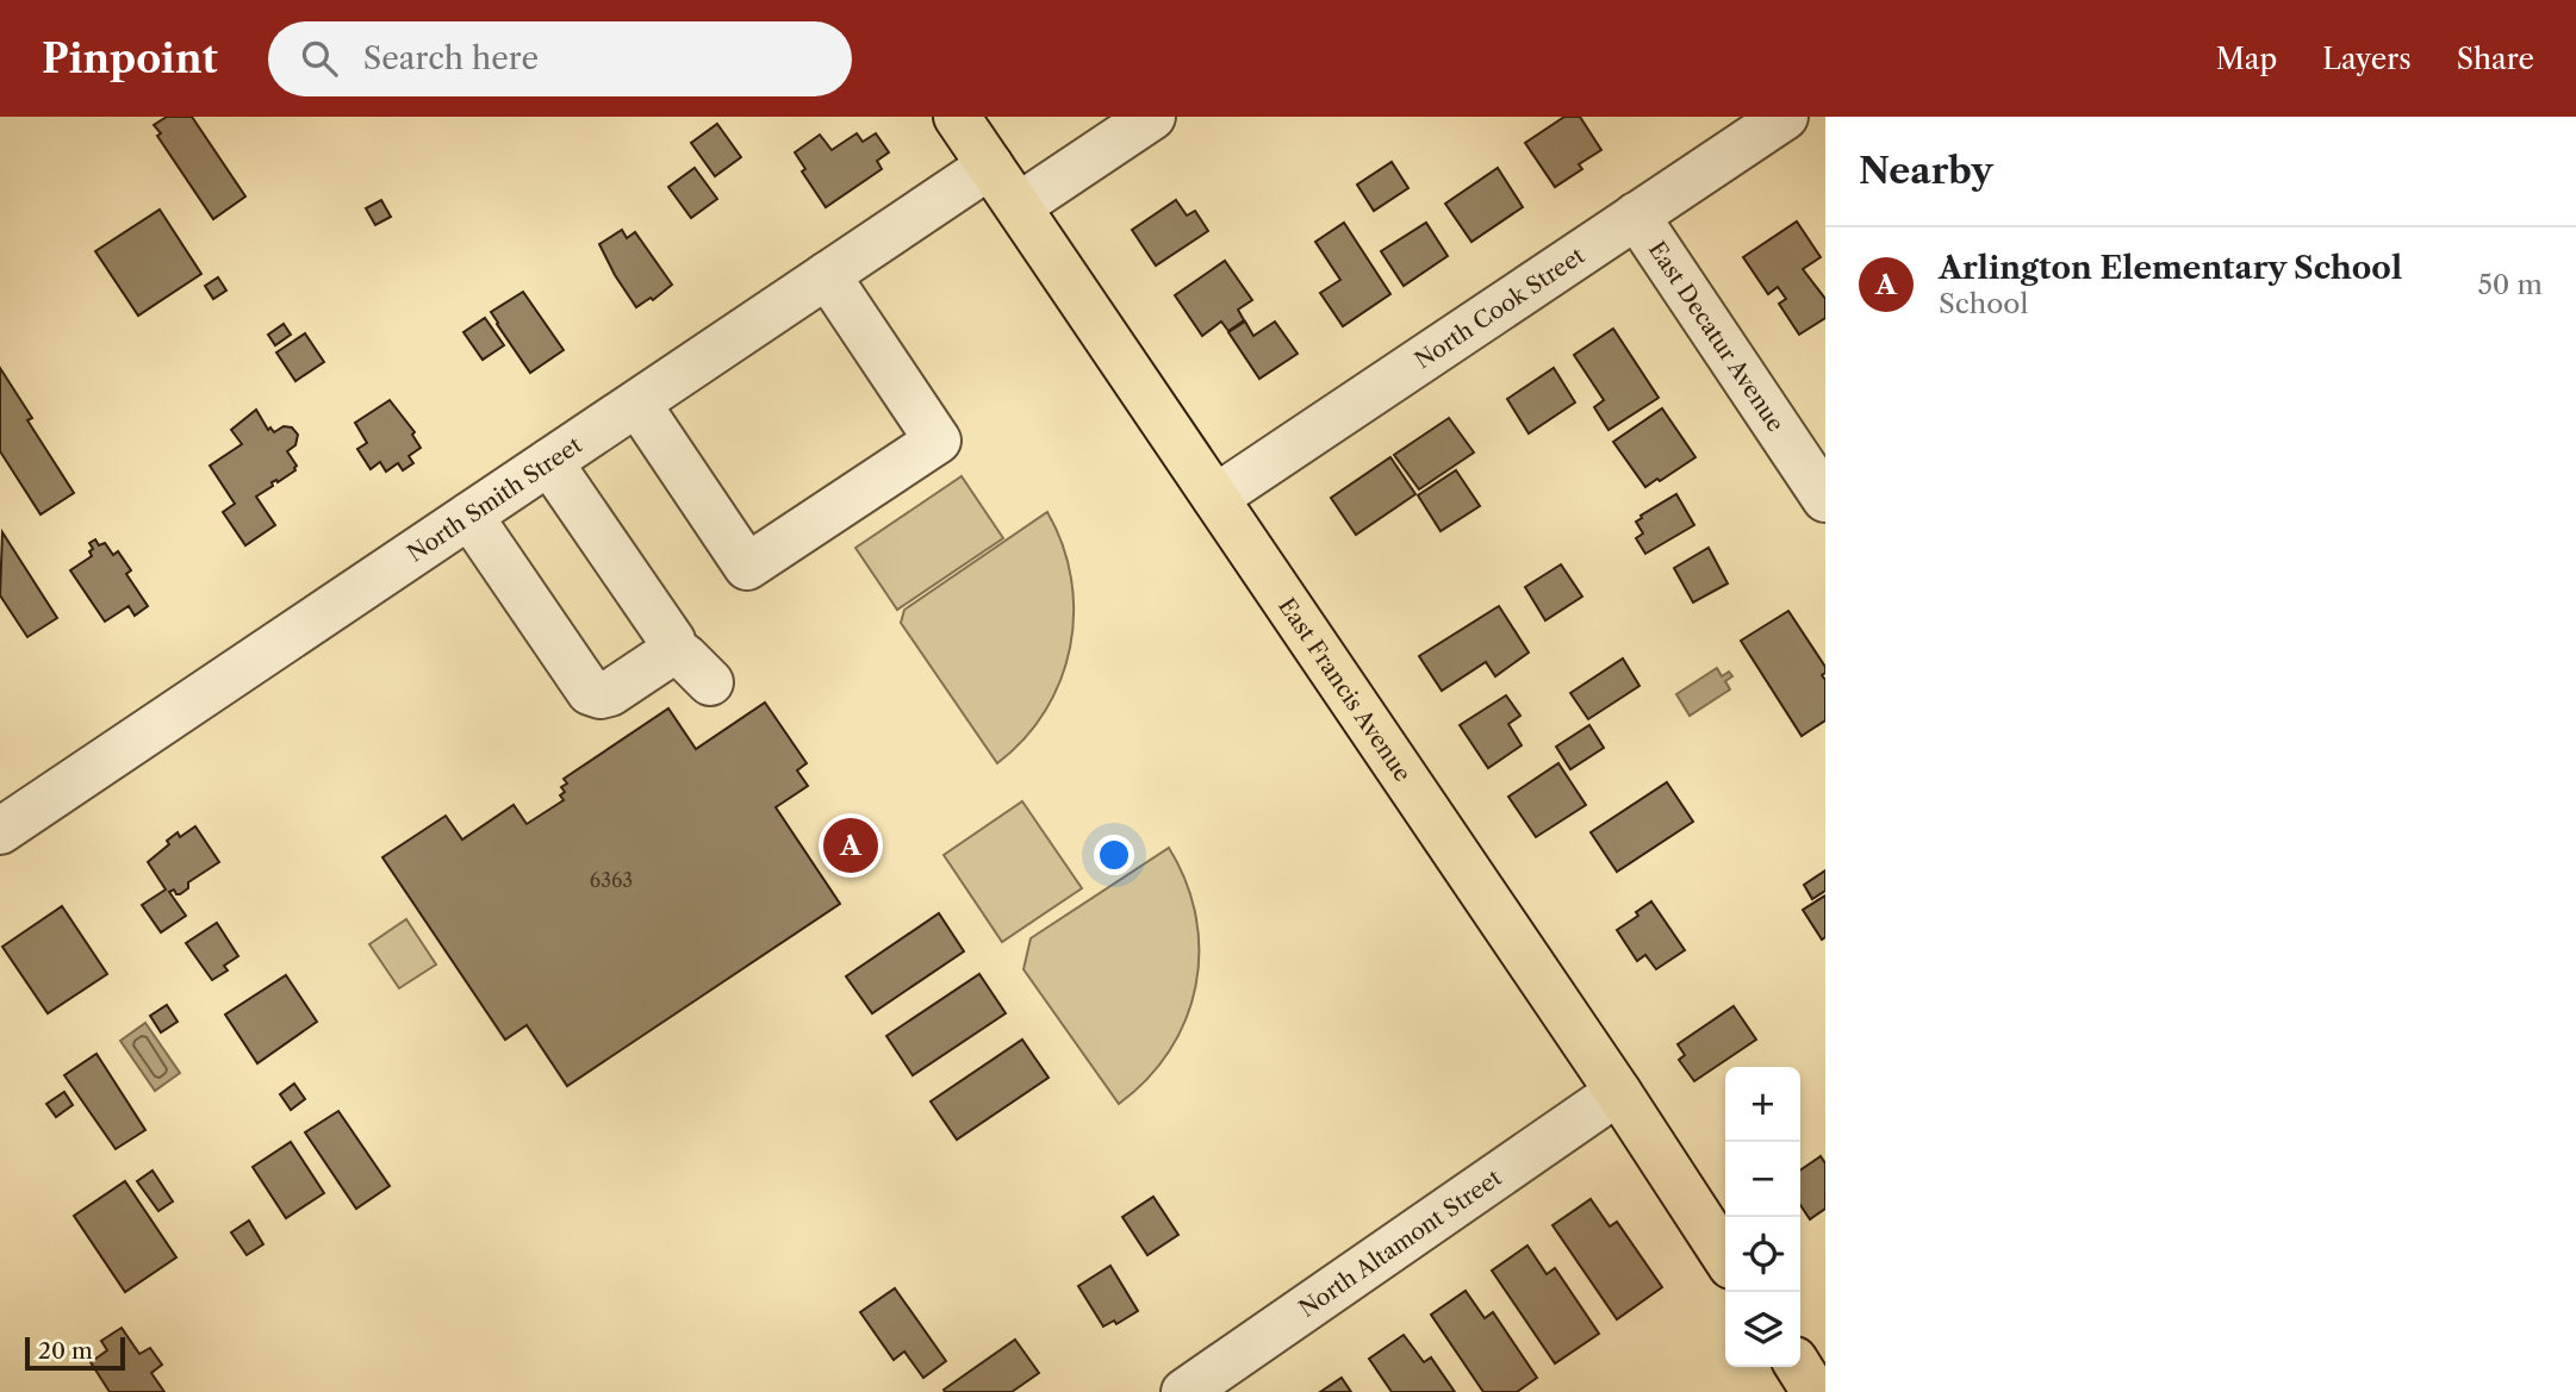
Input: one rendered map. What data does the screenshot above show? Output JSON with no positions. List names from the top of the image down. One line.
{"streets":{"main road":["East Francis Avenue"],"street":["North Cook Street","East Decatur Avenue","North Smith Street","North Altamont Street"]},"crossings":[["North Cook Street","East Decatur Avenue"],["North Cook Street","East Francis Avenue"],["North Smith Street","East Francis Avenue"],["East Francis Avenue","North Altamont Street"]],"house_numbers":["6363"],"scale_bar":"20 m","page":{"header":"Pinpoint","search":"Search here","nav":["Map","Layers","Share"],"heading":"Nearby","list":[{"mark":"A","name":"Arlington Elementary School","note":"School","value":"50 m"}],"pins":"A","map_buttons":["+","−"],"scale":"20 m"}}
